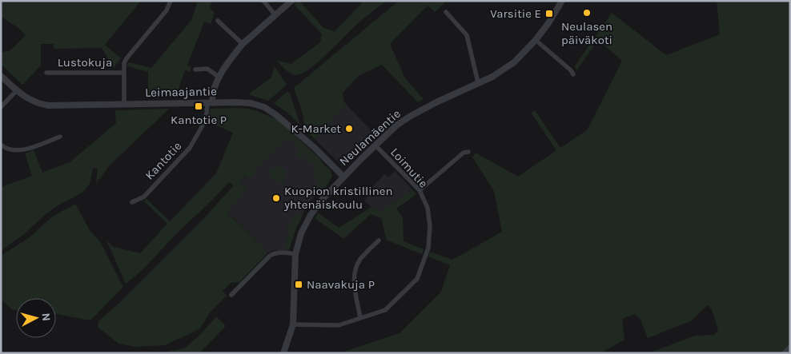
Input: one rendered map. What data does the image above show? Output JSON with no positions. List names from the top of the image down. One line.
{"streets":{"street":["Lustokuja","Leimaajantie","Neulamäentie","Kantotie","Loimutie"]},"crossings":[["Leimaajantie","Neulamäentie"],["Leimaajantie","Kantotie"],["Neulamäentie","Loimutie"]],"places":{"other":["Neulasen päiväkoti","K-Market","Kuopion kristillinen yhtenäiskoulu"],"transit":["Varsitie E","Kantotie P","Naavakuja P"]},"north":"right"}
